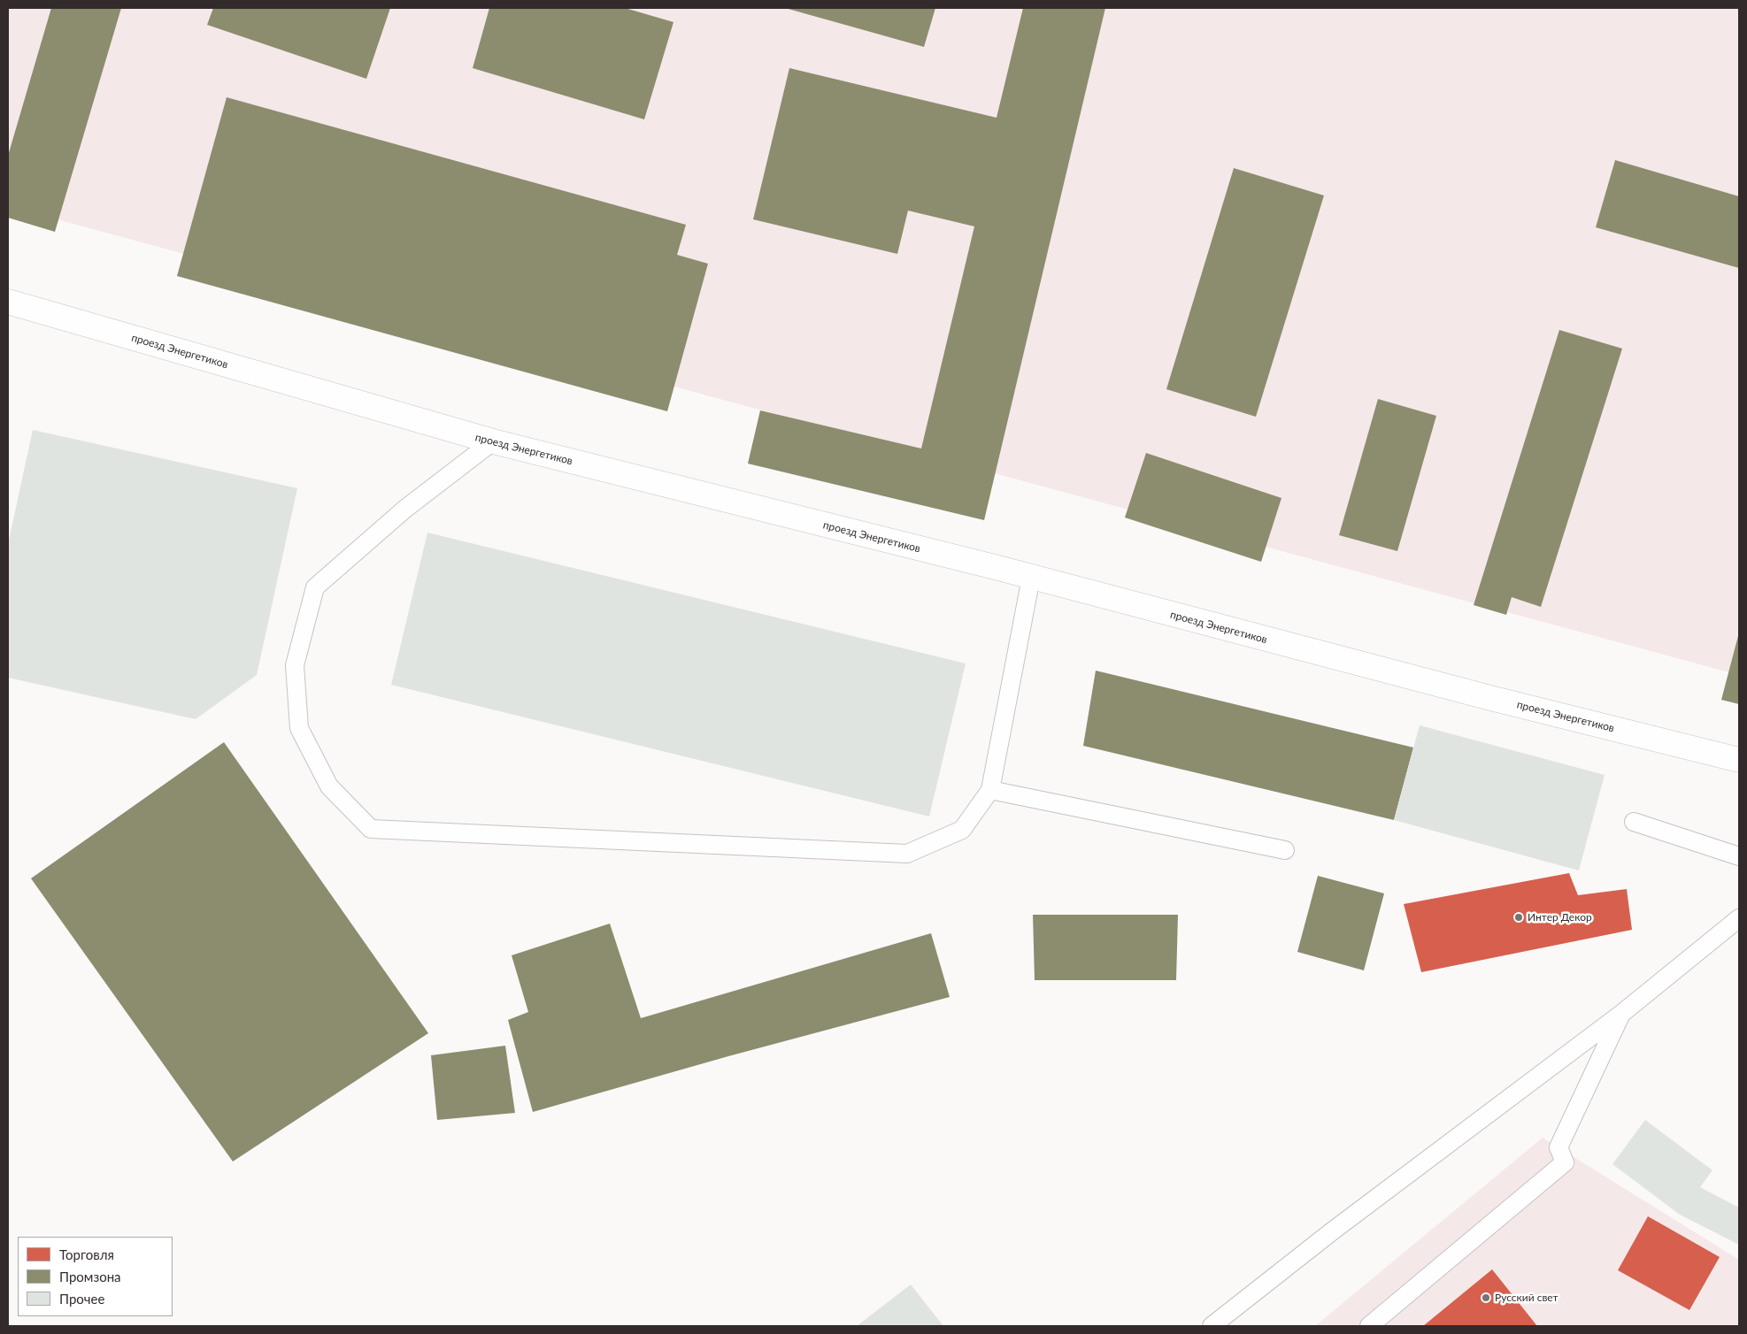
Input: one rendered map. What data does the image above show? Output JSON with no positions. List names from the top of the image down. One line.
{"streets":{"street":["проезд Энергетиков"]},"places":["Интер Декор","Русский свет"],"legend":["Торговля","Промзона","Прочее"]}
